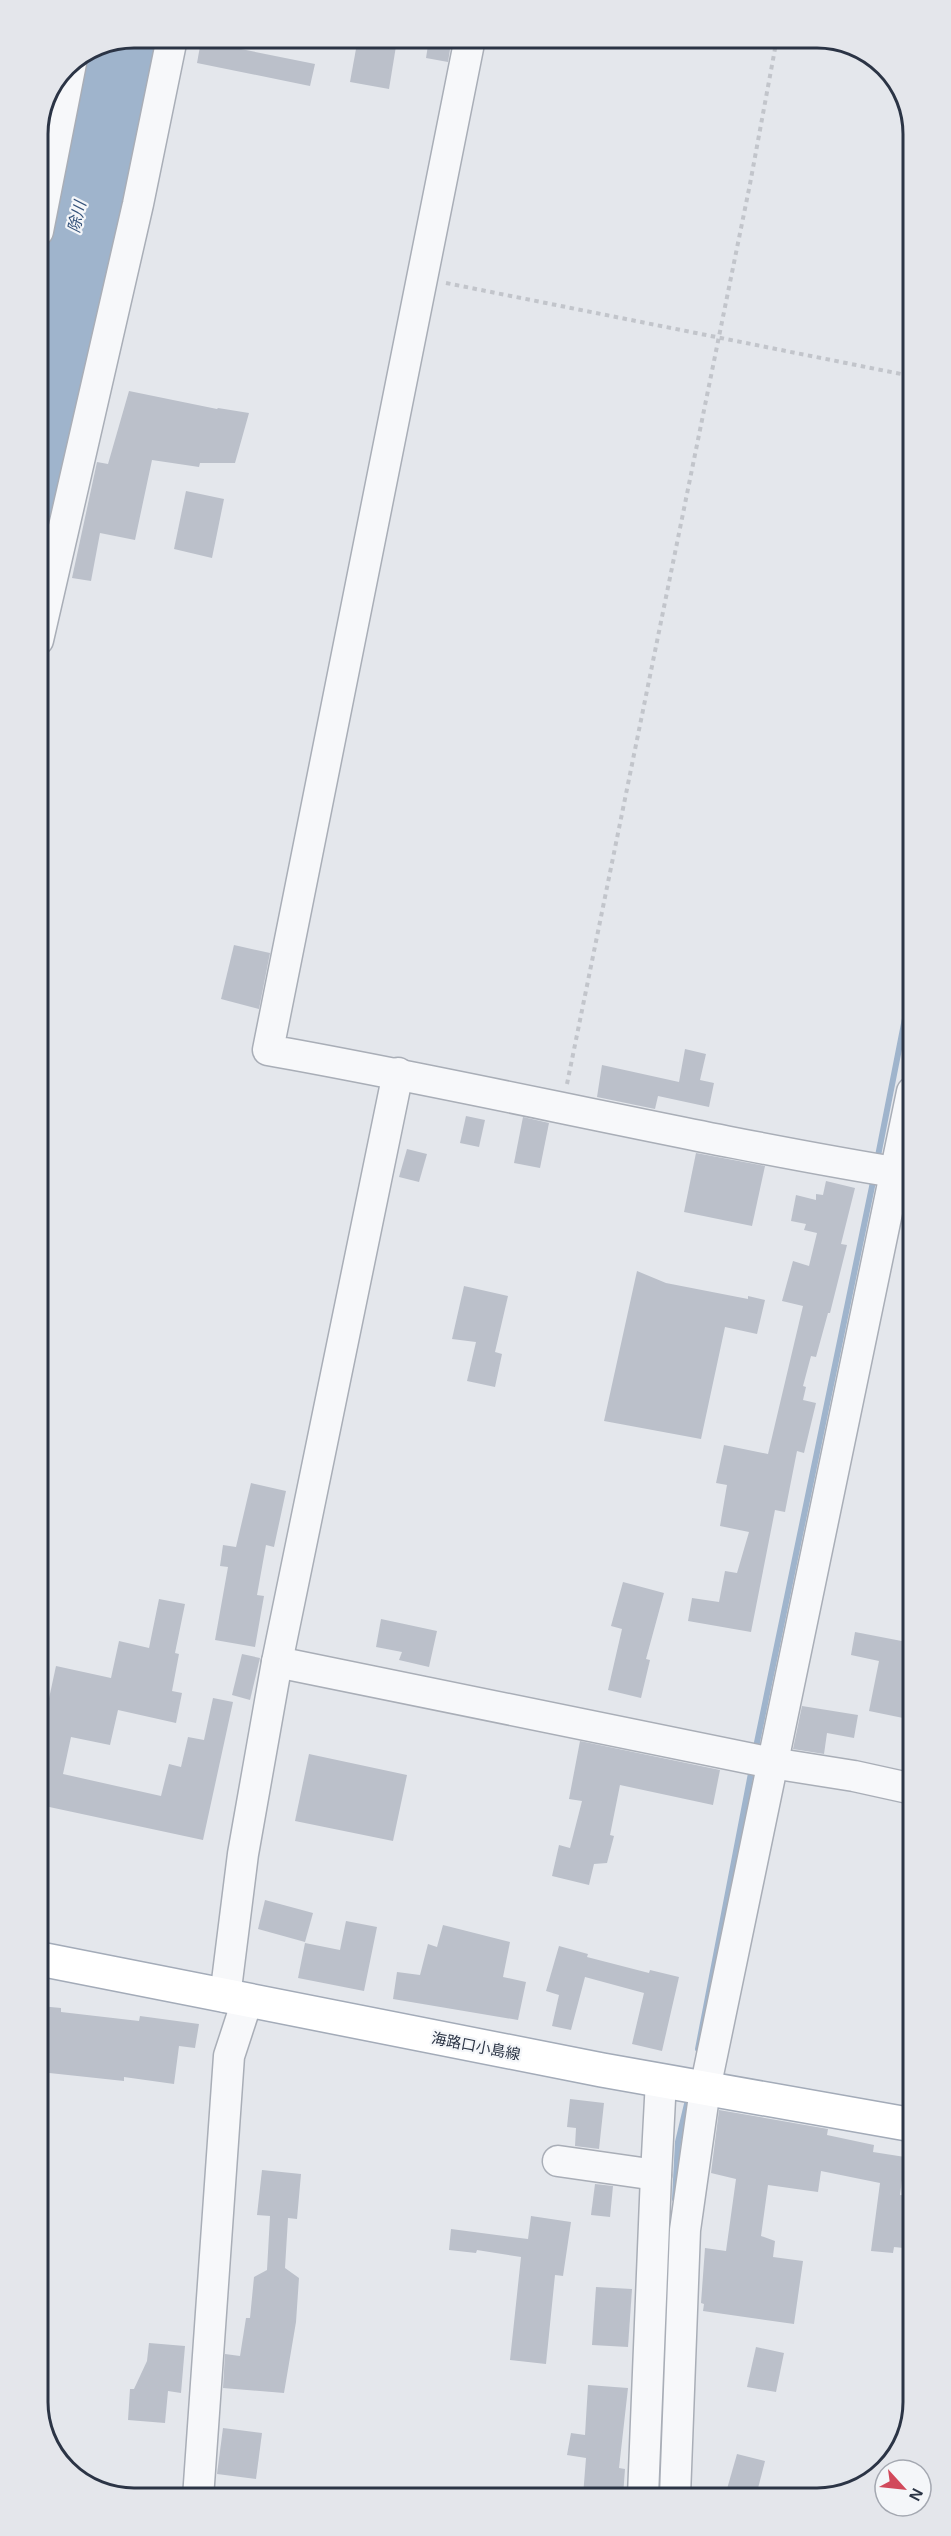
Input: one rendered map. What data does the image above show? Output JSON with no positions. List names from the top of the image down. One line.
{"streets":{"main road":["海路口小島線"]},"water":["除川"],"north":"bottom right"}
